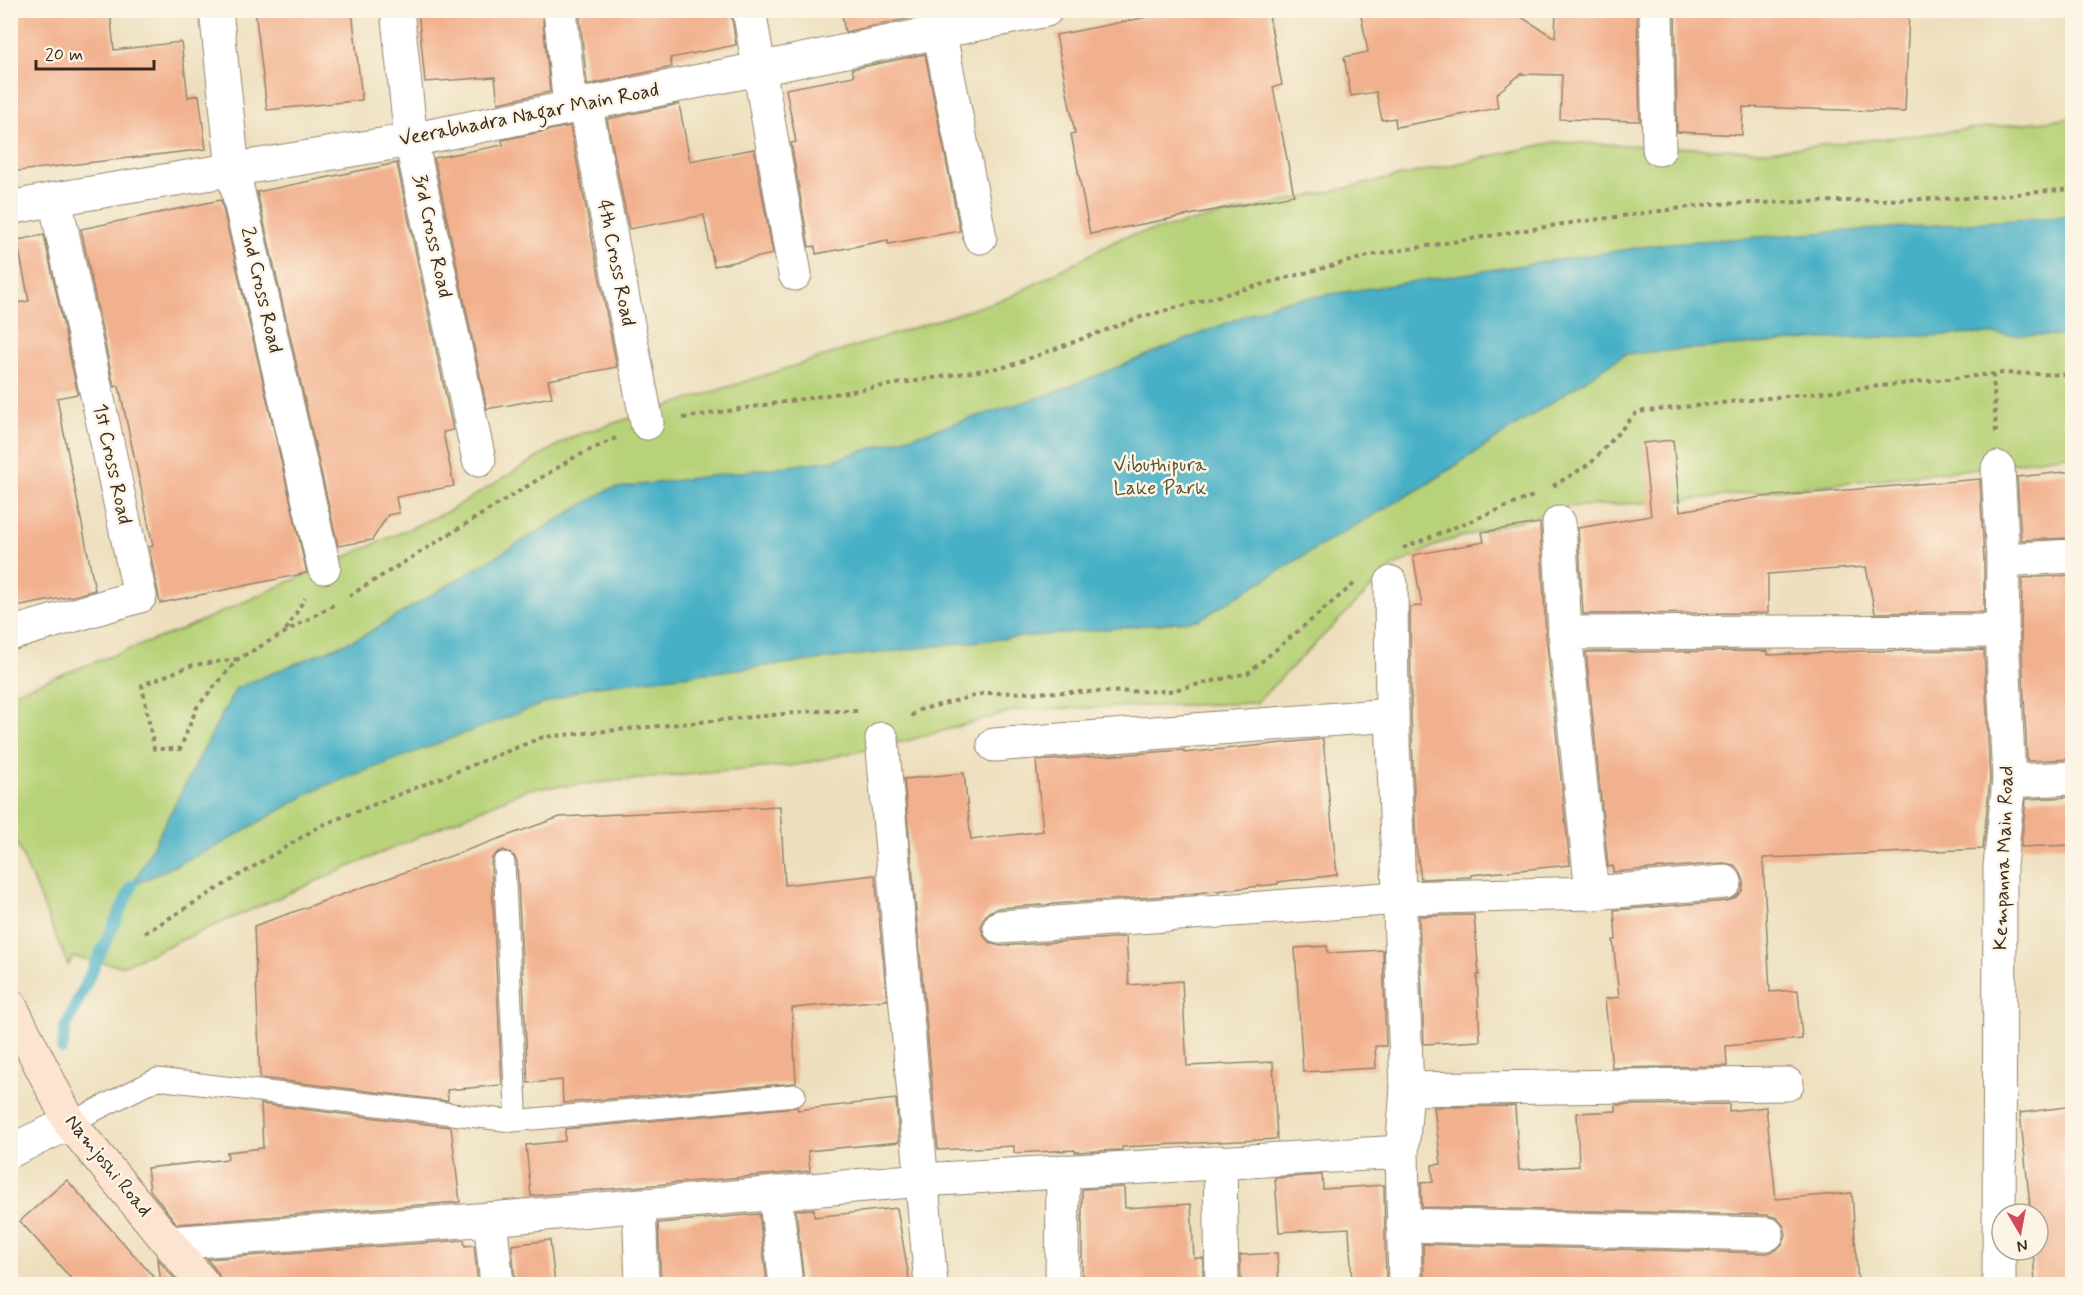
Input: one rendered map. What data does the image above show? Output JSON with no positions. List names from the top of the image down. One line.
{"streets":{"main road":["Namjoshi Road"],"street":["Veerabhadra Nagar Main Road","3rd Cross Road","4th Cross Road","2nd Cross Road","1st Cross Road","Kempanna Main Road"]},"crossings":[["Veerabhadra Nagar Main Road","3rd Cross Road"],["Veerabhadra Nagar Main Road","4th Cross Road"],["Veerabhadra Nagar Main Road","2nd Cross Road"],["Veerabhadra Nagar Main Road","1st Cross Road"]],"parks":["Vibuthipura Lake Park"],"scale_bar":"20 m","north":"bottom"}
